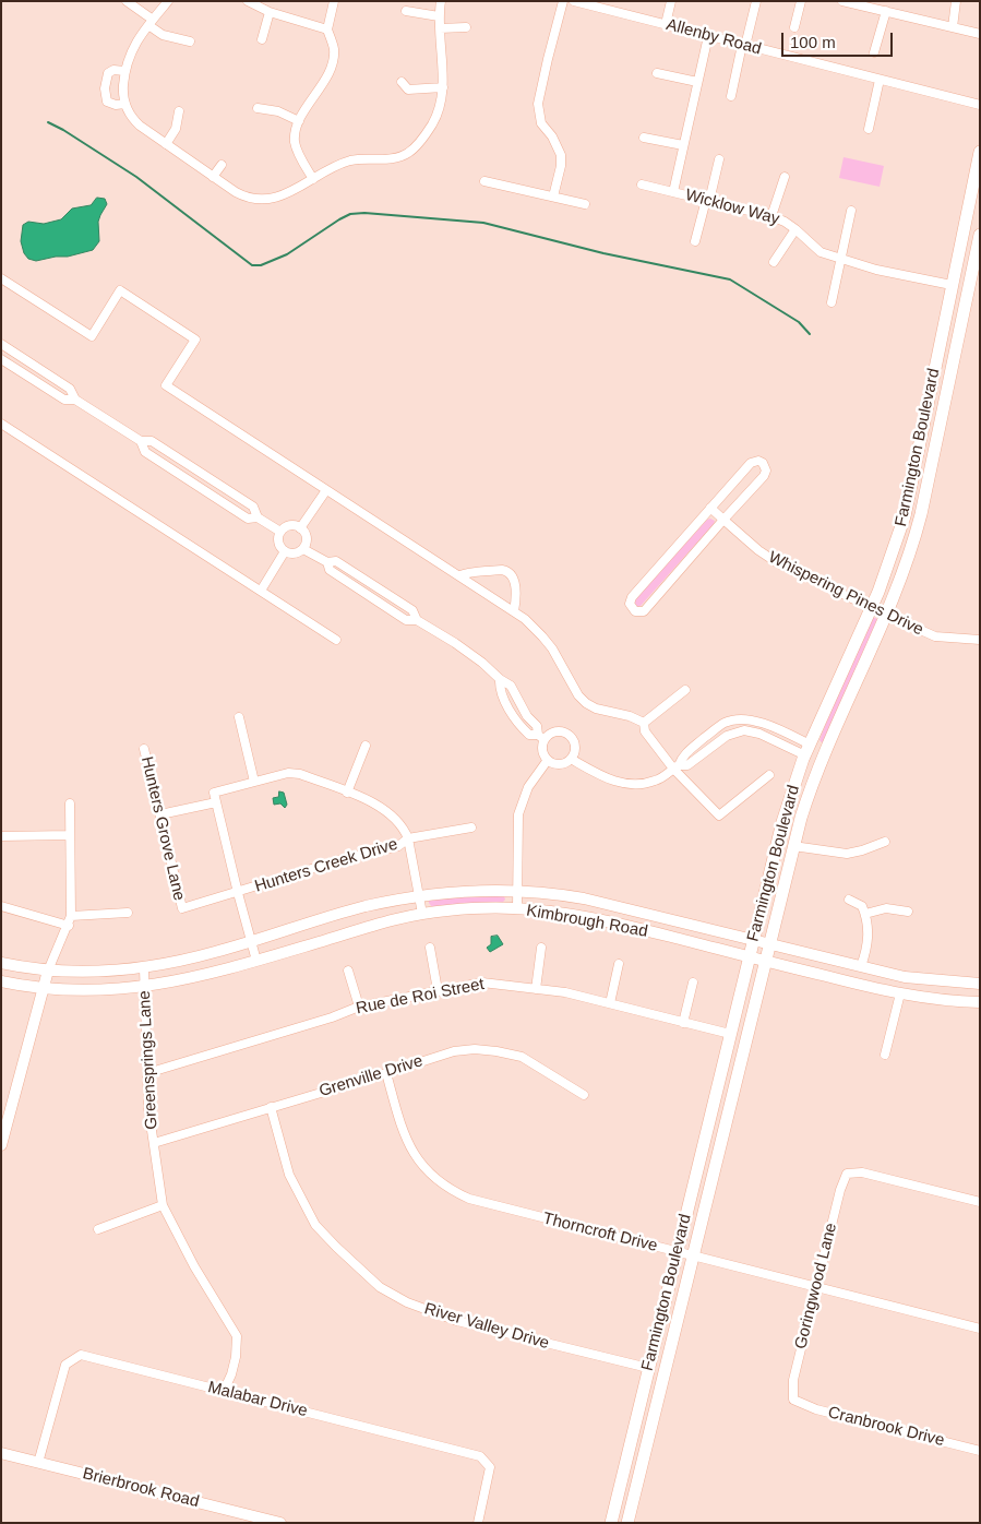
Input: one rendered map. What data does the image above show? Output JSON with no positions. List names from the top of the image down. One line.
{"streets":{"main road":["Farmington Boulevard"],"street":["Allenby Road","Wicklow Way","Whispering Pines Drive","Hunters Grove Lane","Hunters Creek Drive","Kimbrough Road","Rue de Roi Street","Greensprings Lane","Grenville Drive","Thorncroft Drive","Goringwood Lane","River Valley Drive","Malabar Drive","Cranbrook Drive","Brierbrook Road"]},"crossings":[["Wicklow Way","Farmington Boulevard"],["Farmington Boulevard","Whispering Pines Drive"],["Farmington Boulevard","Kimbrough Road"],["Farmington Boulevard","Rue de Roi Street"],["Farmington Boulevard","Thorncroft Drive"],["Farmington Boulevard","River Valley Drive"],["Hunters Grove Lane","Hunters Creek Drive"],["Kimbrough Road","Greensprings Lane"],["Rue de Roi Street","Greensprings Lane"],["Greensprings Lane","Grenville Drive"],["Greensprings Lane","Malabar Drive"],["Grenville Drive","Thorncroft Drive"],["Grenville Drive","River Valley Drive"],["Thorncroft Drive","Goringwood Lane"],["Goringwood Lane","Cranbrook Drive"],["Malabar Drive","Brierbrook Road"]],"scale_bar":"100 m"}
